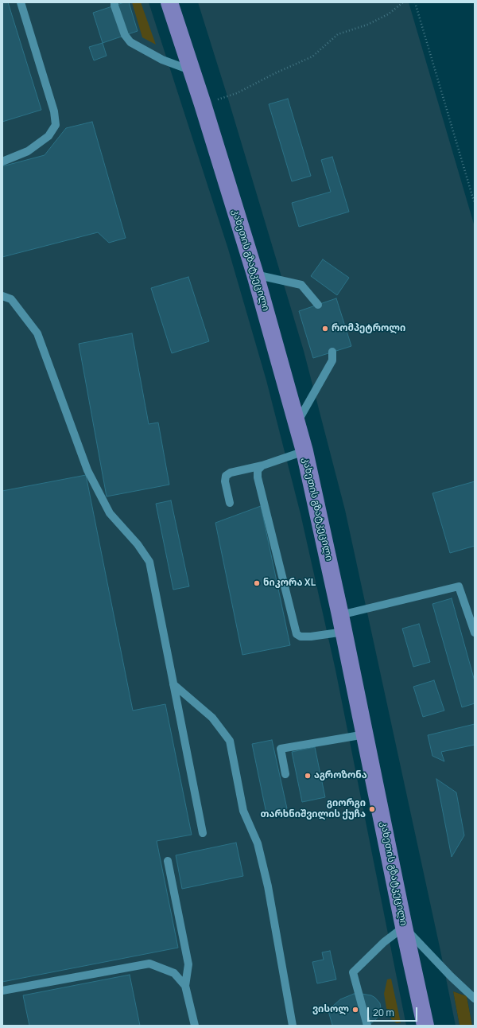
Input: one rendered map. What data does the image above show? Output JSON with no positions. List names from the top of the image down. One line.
{"streets":{"highway":["კახეთის გზატკეცილი"]},"places":["რომპეტროლი","ნიკორა XL","აგროზონა","გიორგი თარხნიშვილის ქუჩა","ვისოლ"],"scale_bar":"20 m"}
